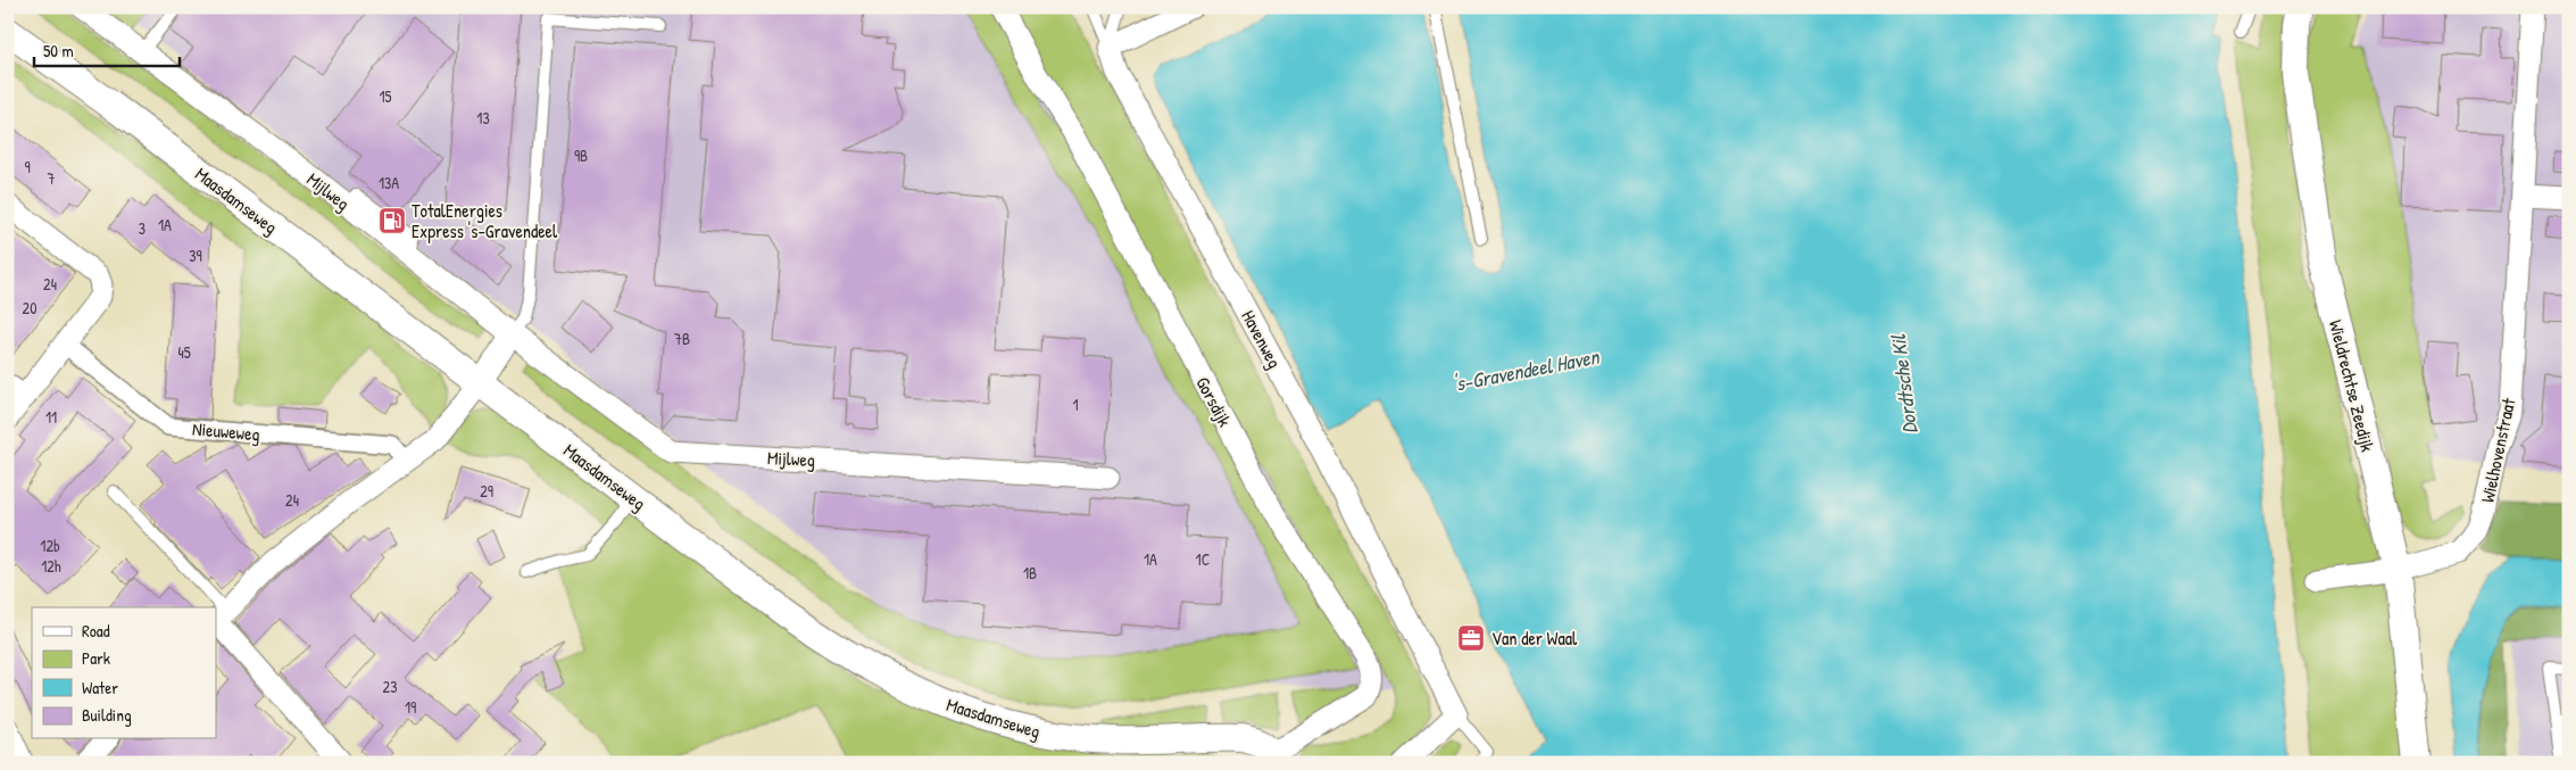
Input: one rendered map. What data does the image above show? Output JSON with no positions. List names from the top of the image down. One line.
{"streets":{"street":["Mijlweg","Maasdamseweg","Havenweg","Wieldrechtse Zeedijk","Gorsdijk","Nieuweweg","Wielhovenstraat"]},"crossings":[["Maasdamseweg","Gorsdijk"],["Wieldrechtse Zeedijk","Wielhovenstraat"]],"water":["'s-Gravendeel Haven","Dordtsche Kil"],"places":{"fuel station":["TotalEnergies Express 's-Gravendeel"],"office":["Van der Waal"]},"house_numbers":["15","13","9B","9","7","13A","1A","3","39","24","20","7B","45","1","11","29","24","12b","1A","1C","12h","1B","23","19"],"legend":["Road","Park","Water","Building"],"scale_bar":"50 m"}
